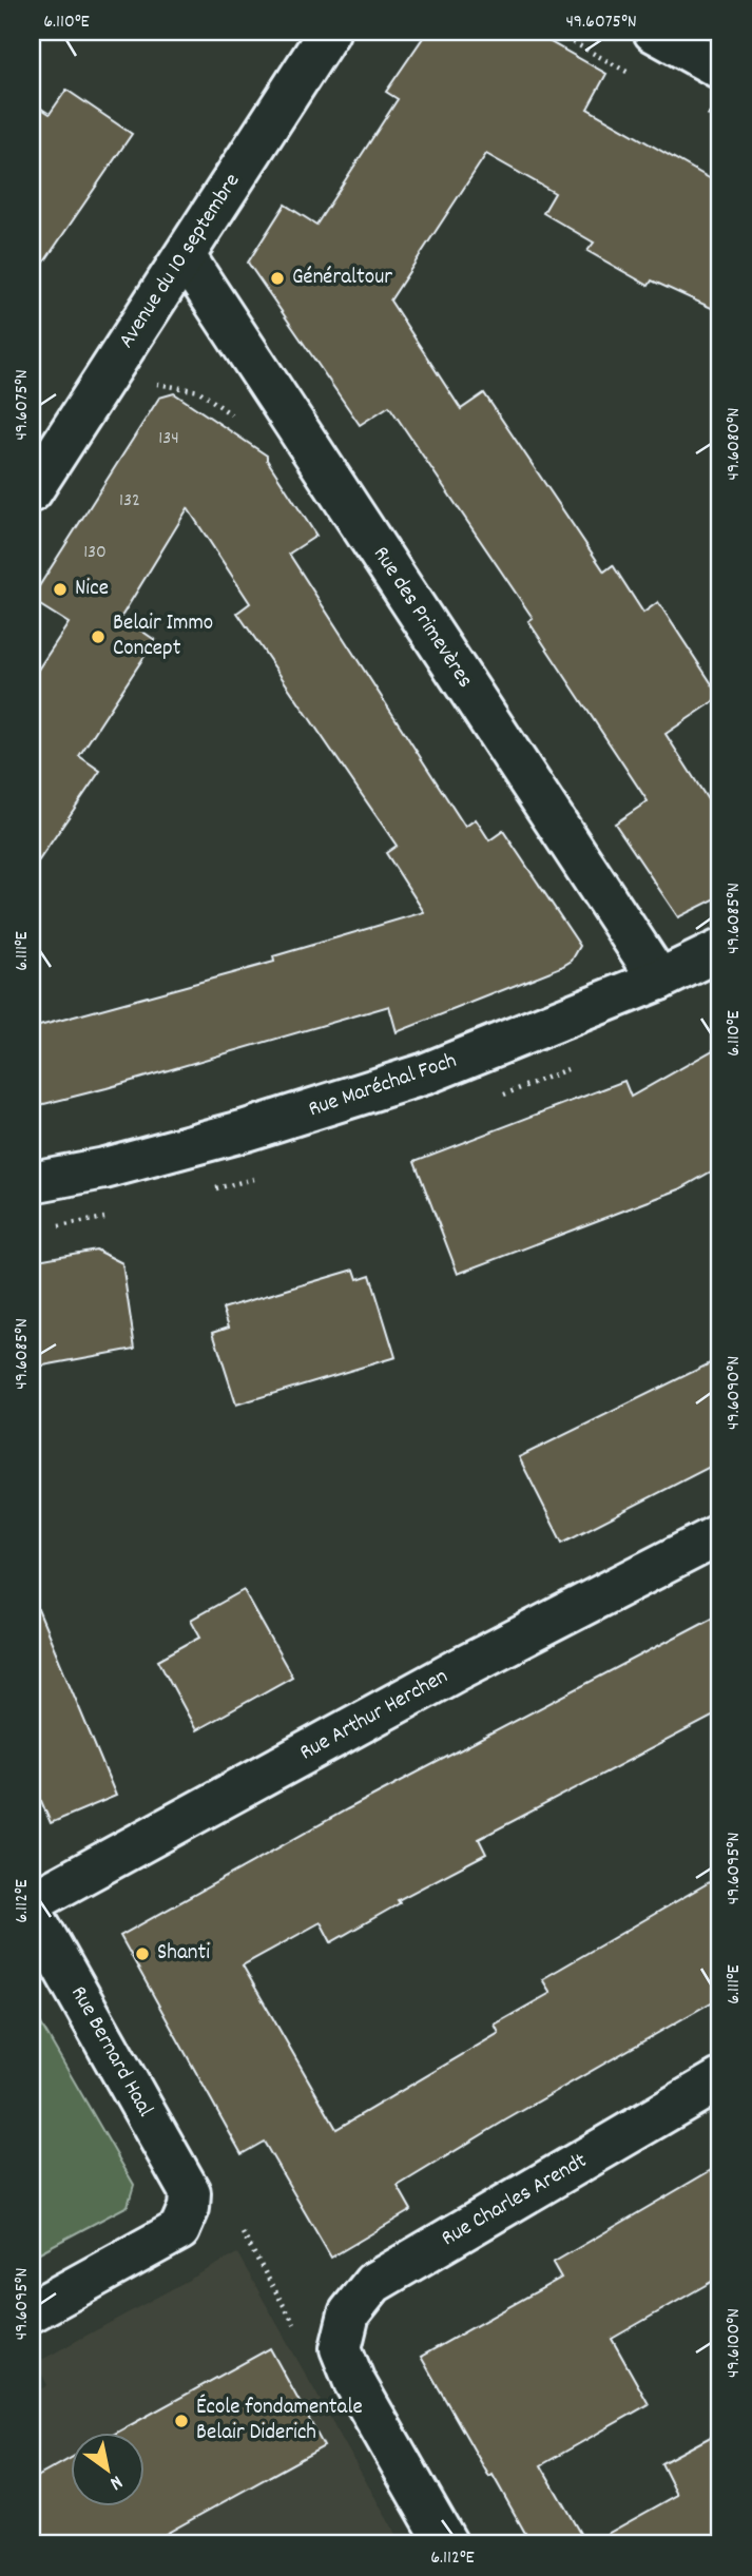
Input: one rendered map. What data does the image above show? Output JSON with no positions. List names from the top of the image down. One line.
{"streets":{"street":["Avenue du 10 septembre","Rue des Primevères","Rue Maréchal Foch","Rue Arthur Herchen","Rue Bernard Haal","Rue Charles Arendt"]},"crossings":[["Avenue du 10 septembre","Rue des Primevères"],["Rue des Primevères","Rue Maréchal Foch"]],"places":["Généraltour","Nice","Belair Immo Concept","Shanti","École fondamentale Belair Diderich"],"house_numbers":["134","132","130"],"north":"bottom right","coordinates":["6.110°E","49.6075°N","49.6080°N","49.6085°N","6.111°E","49.6090°N","49.6095°N","6.112°E","49.6100°N"]}
